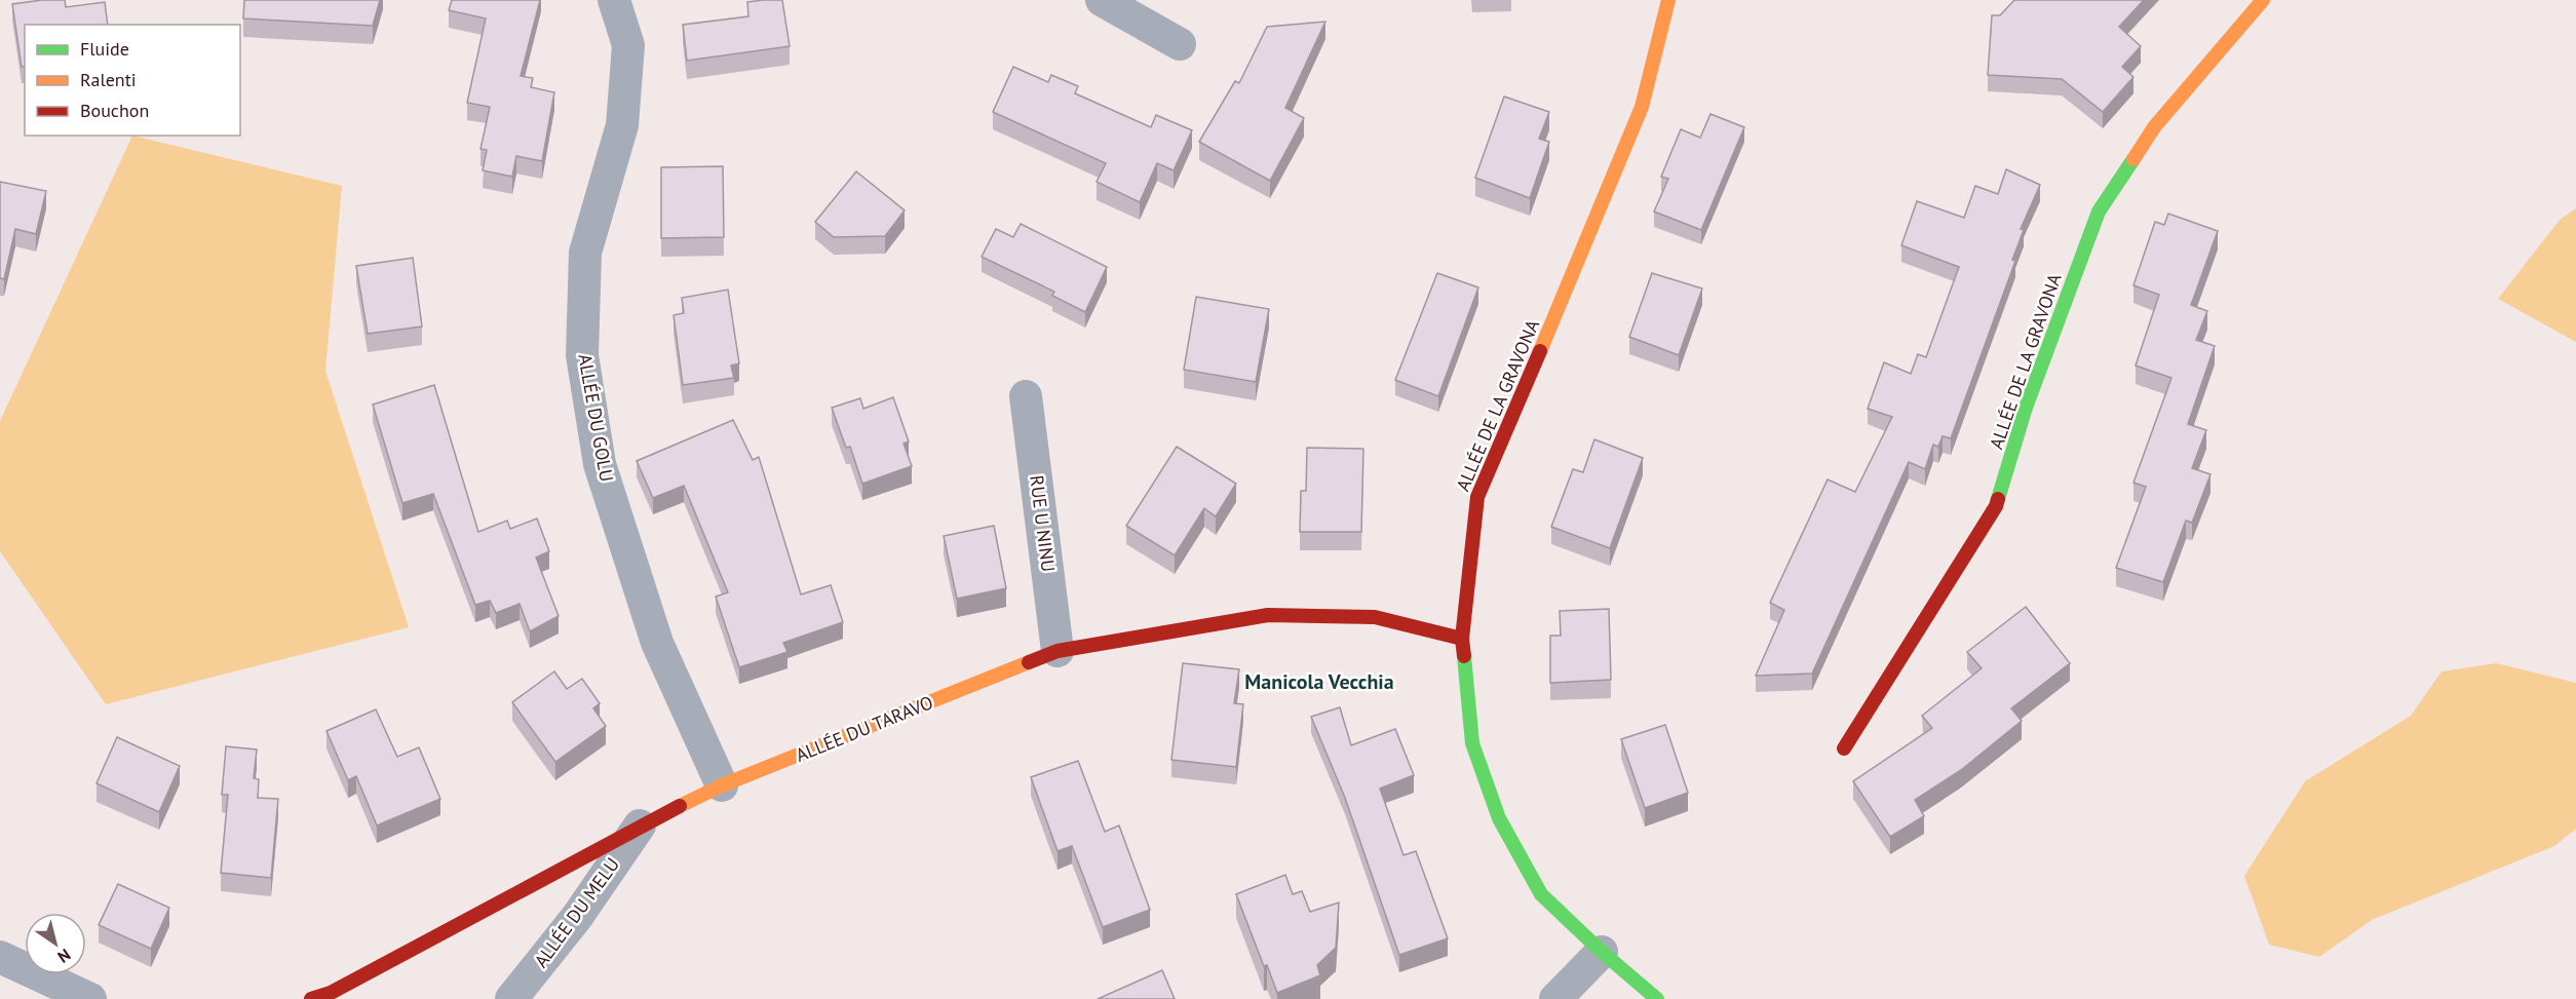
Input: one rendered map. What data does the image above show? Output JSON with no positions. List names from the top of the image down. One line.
{"streets":{"street":["ALLÉE DE LA GRAVONA","ALLÉE DU GOLU","RUE U NINU","ALLÉE DU TARAVO","ALLÉE DU MELU"]},"crossings":[["ALLÉE DE LA GRAVONA","ALLÉE DU TARAVO"],["ALLÉE DU GOLU","ALLÉE DU TARAVO"],["RUE U NINU","ALLÉE DU TARAVO"],["ALLÉE DU TARAVO","ALLÉE DU MELU"]],"districts":["Manicola Vecchia"],"legend":["Fluide","Ralenti","Bouchon"],"north":"bottom right"}
